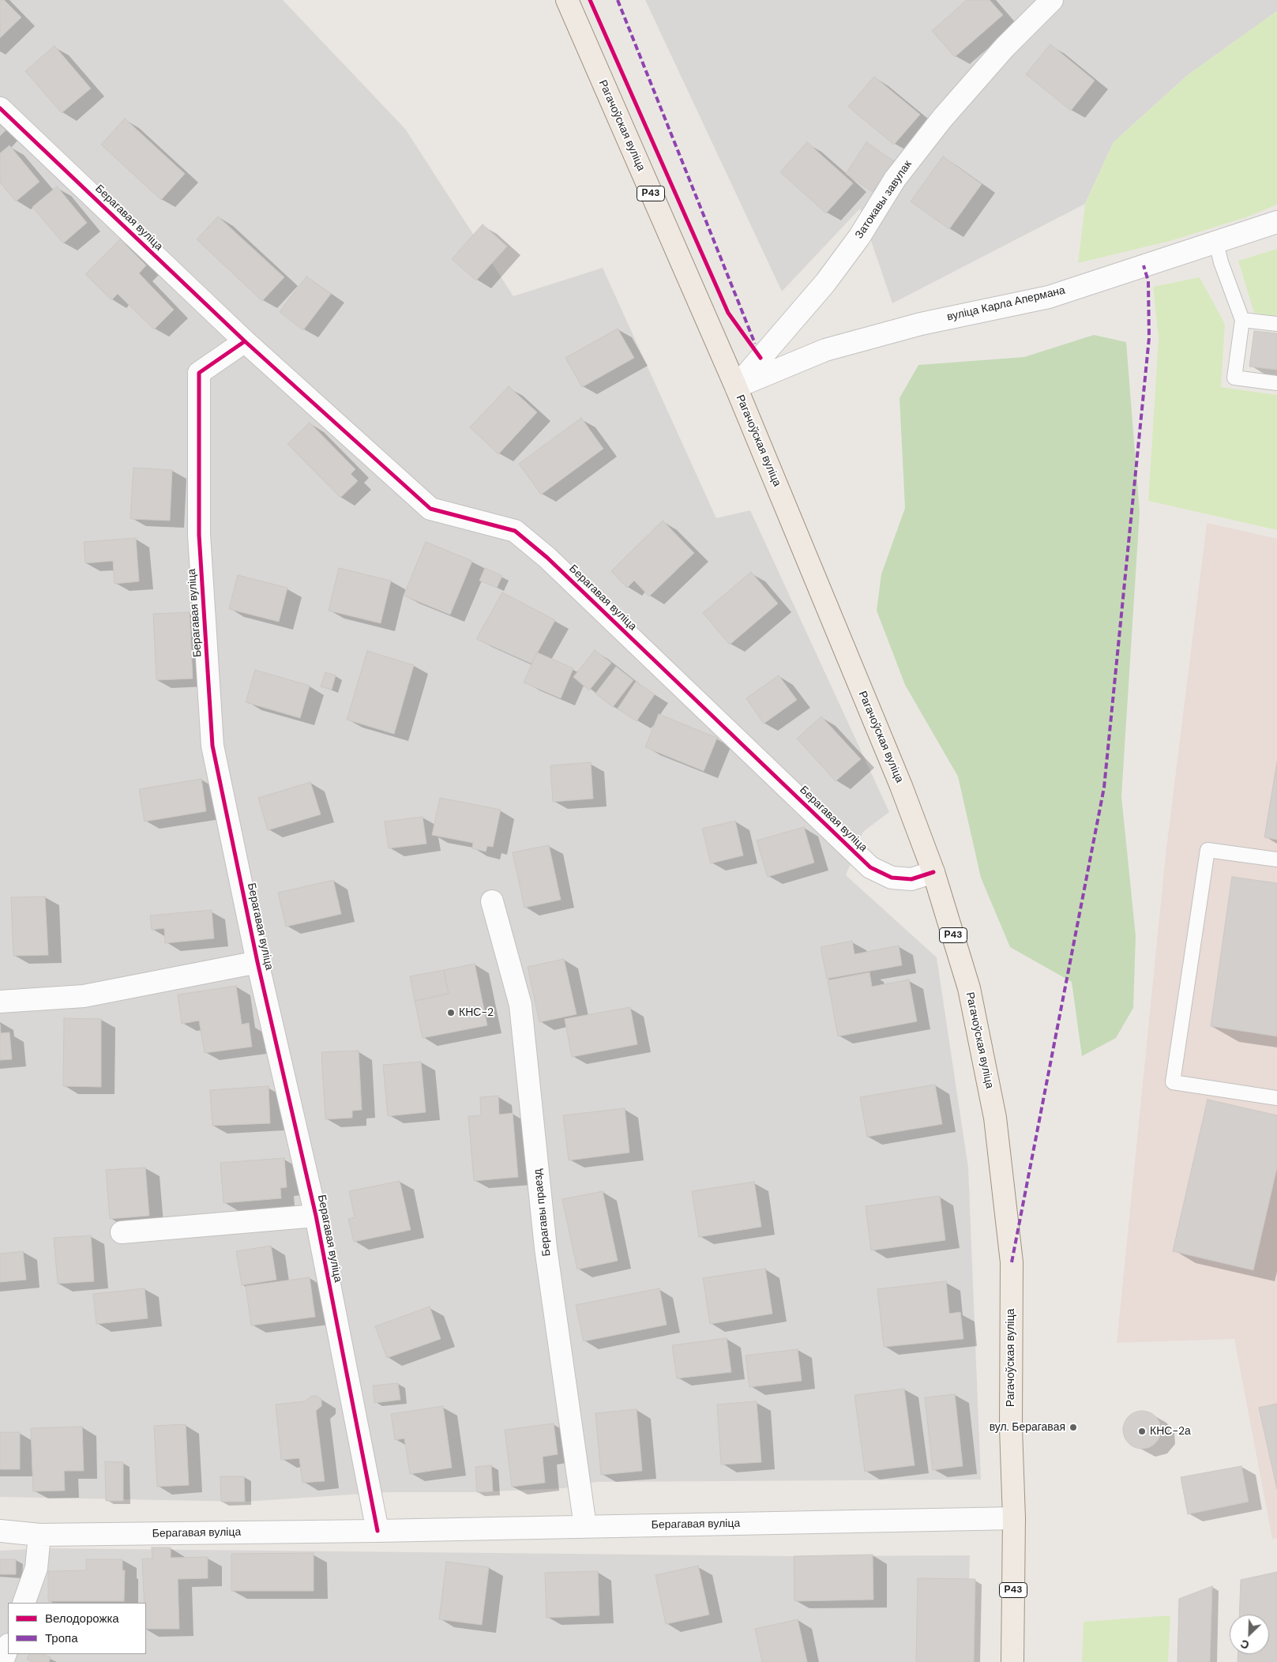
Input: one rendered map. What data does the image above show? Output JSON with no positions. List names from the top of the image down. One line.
{"streets":{"main road":["Рагачоўская вуліца","Р43"],"street":["Затокавы завулак","Берагавая вуліца","вуліца Карла Апермана","Берагавы праезд"]},"crossings":[["Рагачоўская вуліца","Р43"],["Рагачоўская вуліца","Затокавы завулак"],["Рагачоўская вуліца","Берагавая вуліца"],["Рагачоўская вуліца","вуліца Карла Апермана"],["Р43","Берагавая вуліца"],["Затокавы завулак","вуліца Карла Апермана"],["Берагавая вуліца","Берагавы праезд"]],"places":["КНС-2","вул. Берагавая","КНС-2а"],"legend":["Велодорожка","Тропа"],"north":"bottom left"}
